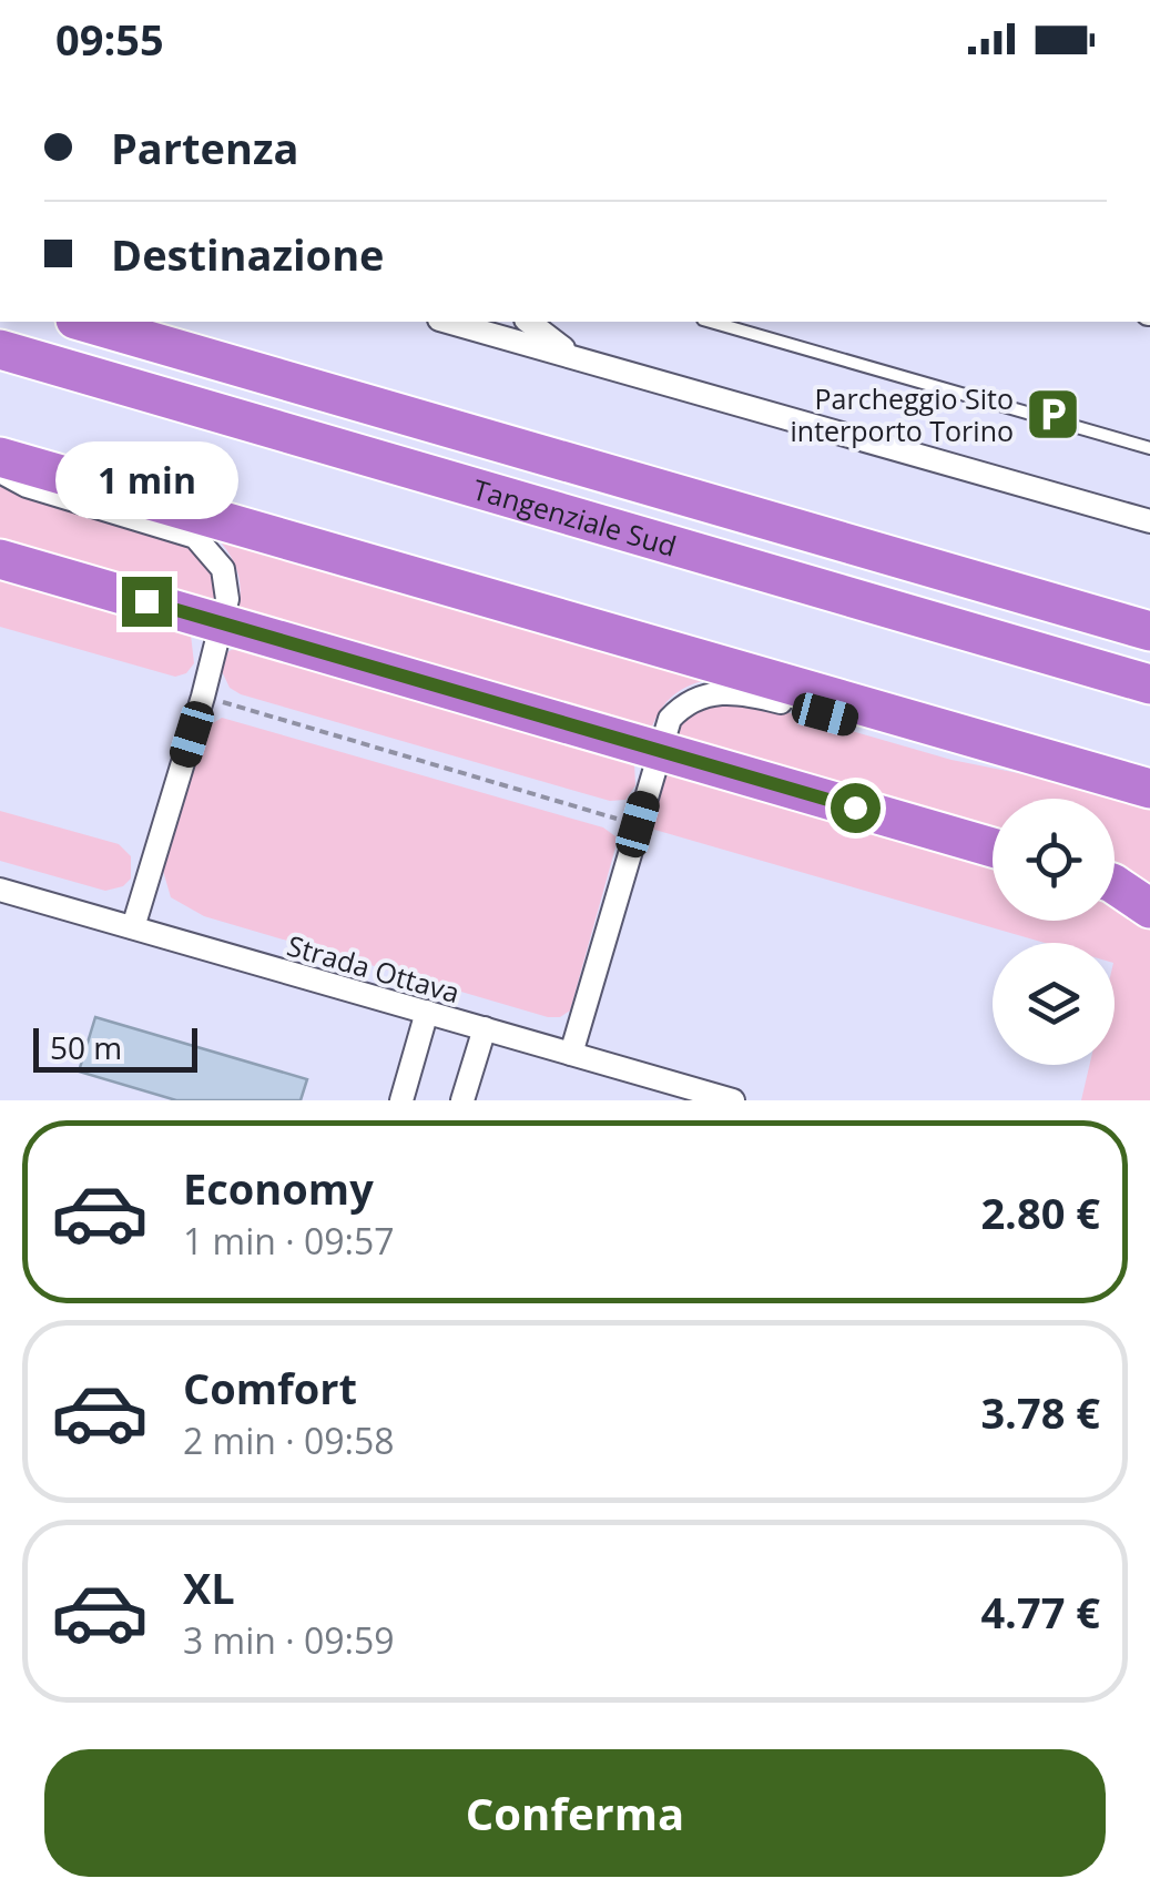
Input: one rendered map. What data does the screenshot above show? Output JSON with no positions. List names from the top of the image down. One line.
{"streets":{"highway":["Tangenziale Sud"],"street":["Strada Ottava"]},"places":{"parking":["Parcheggio Sito interporto Torino"]},"scale_bar":"50 m","page":{"status":"09:55","banner":["Partenza","Destinazione"],"bubble":"1 min","scale":"50 m","list":[{"name":"Economy","note":"1 min · 09:57","value":"2.80 €"},{"name":"Comfort","note":"2 min · 09:58","value":"3.78 €"},{"name":"XL","note":"3 min · 09:59","value":"4.77 €"}],"buttons":"Conferma"}}
